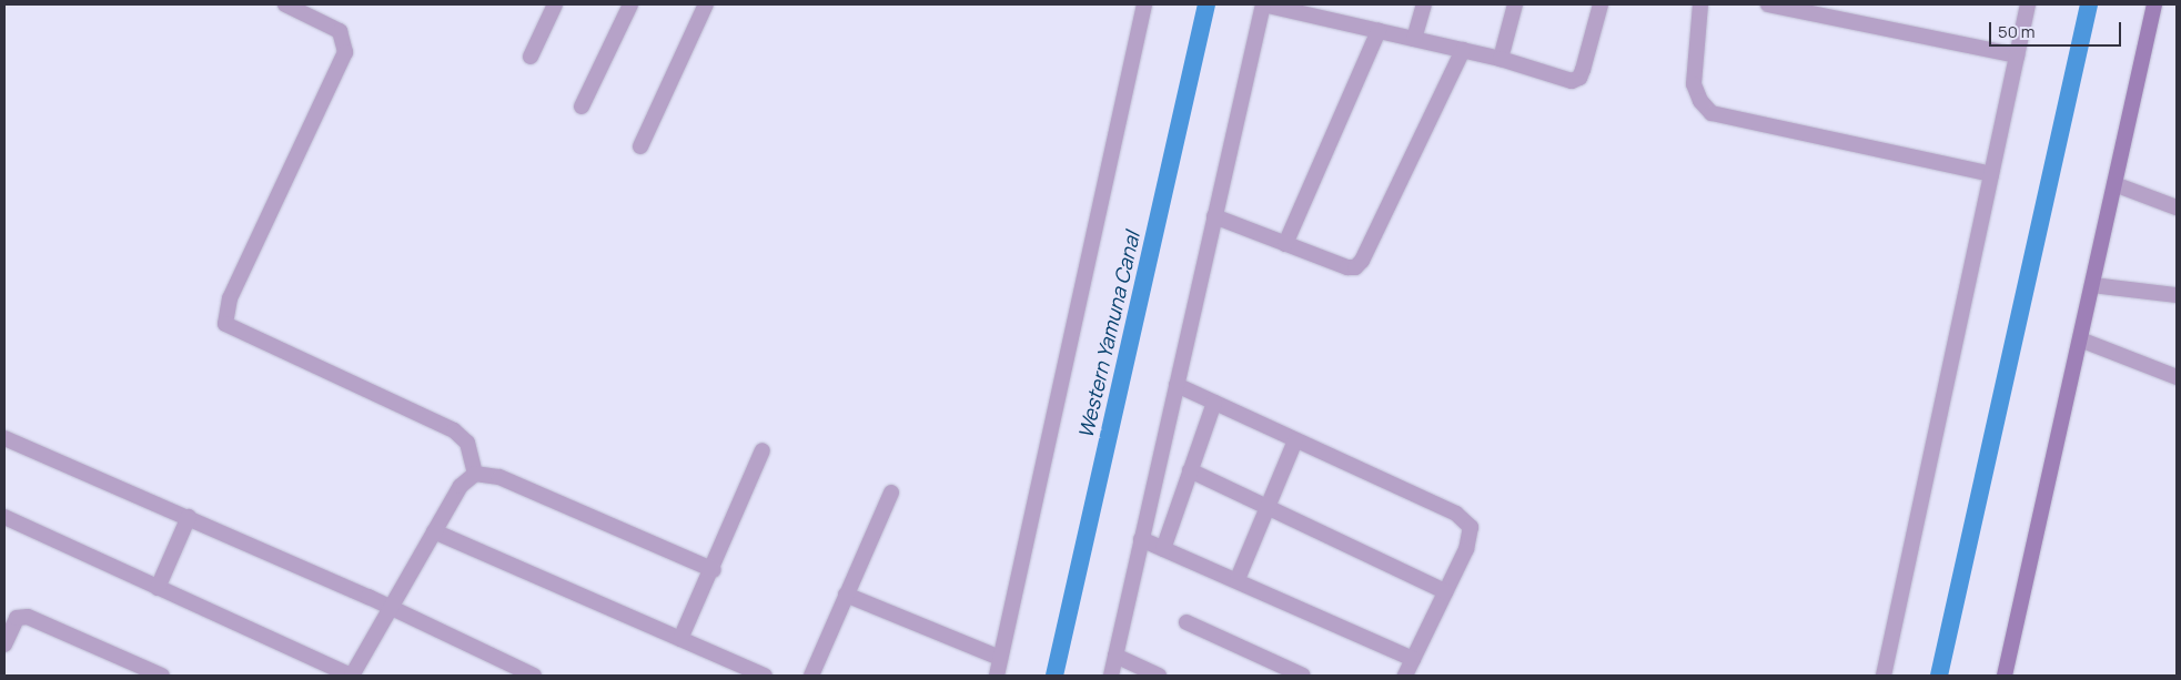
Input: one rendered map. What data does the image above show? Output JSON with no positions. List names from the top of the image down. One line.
{"water":["Western Yamuna Canal"],"scale_bar":"50 m"}
